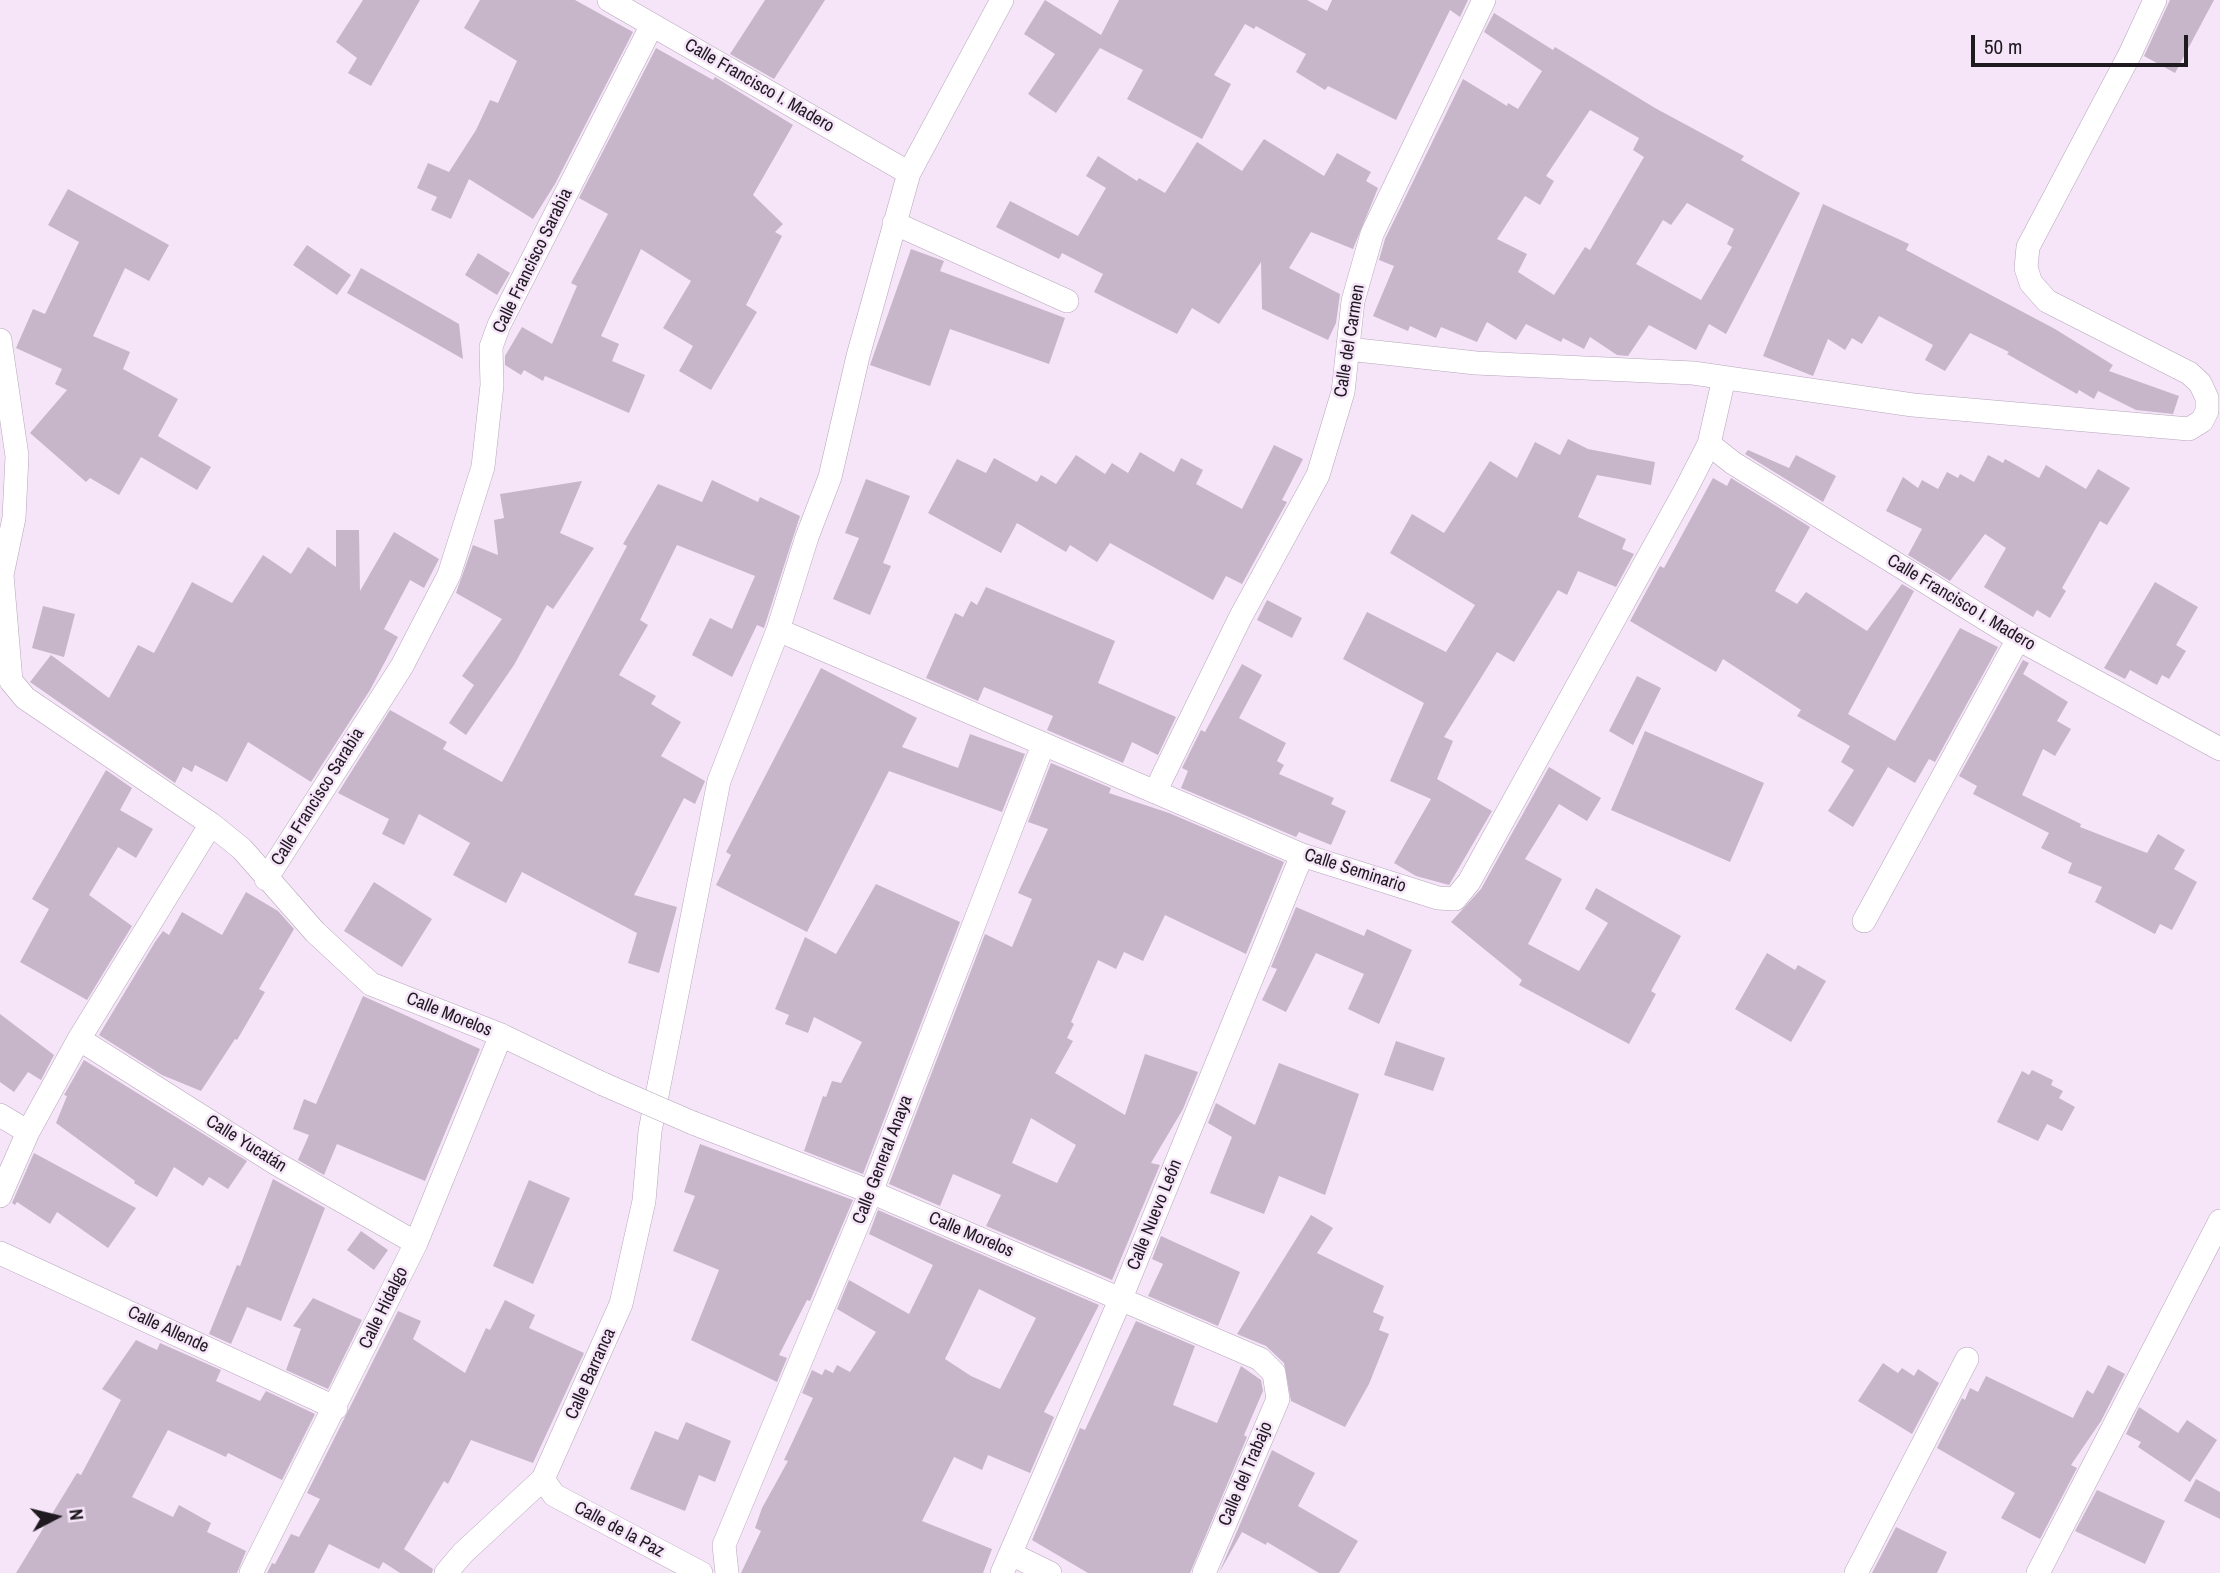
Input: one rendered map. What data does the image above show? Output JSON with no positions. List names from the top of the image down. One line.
{"streets":{"street":["Calle Francisco I. Madero","Calle Francisco Sarabia","Calle del Carmen","Calle Seminario","Calle Morelos","Calle Yucatán","Calle General Anaya","Calle Nuevo León","Calle Hidalgo","Calle Allende","Calle Barranca","Calle del Trabajo","Calle de la Paz"]},"crossings":[["Calle Francisco I. Madero","Calle Francisco Sarabia"],["Calle Francisco I. Madero","Calle Seminario"],["Calle Francisco I. Madero","Calle Barranca"],["Calle Francisco Sarabia","Calle Morelos"],["Calle del Carmen","Calle Seminario"],["Calle Seminario","Calle General Anaya"],["Calle Seminario","Calle Nuevo León"],["Calle Seminario","Calle Barranca"],["Calle Morelos","Calle General Anaya"],["Calle Morelos","Calle Nuevo León"],["Calle Morelos","Calle Hidalgo"],["Calle Morelos","Calle del Trabajo"],["Calle Yucatán","Calle Hidalgo"],["Calle Hidalgo","Calle Allende"],["Calle Barranca","Calle de la Paz"]],"scale_bar":"50 m","north":"right"}
